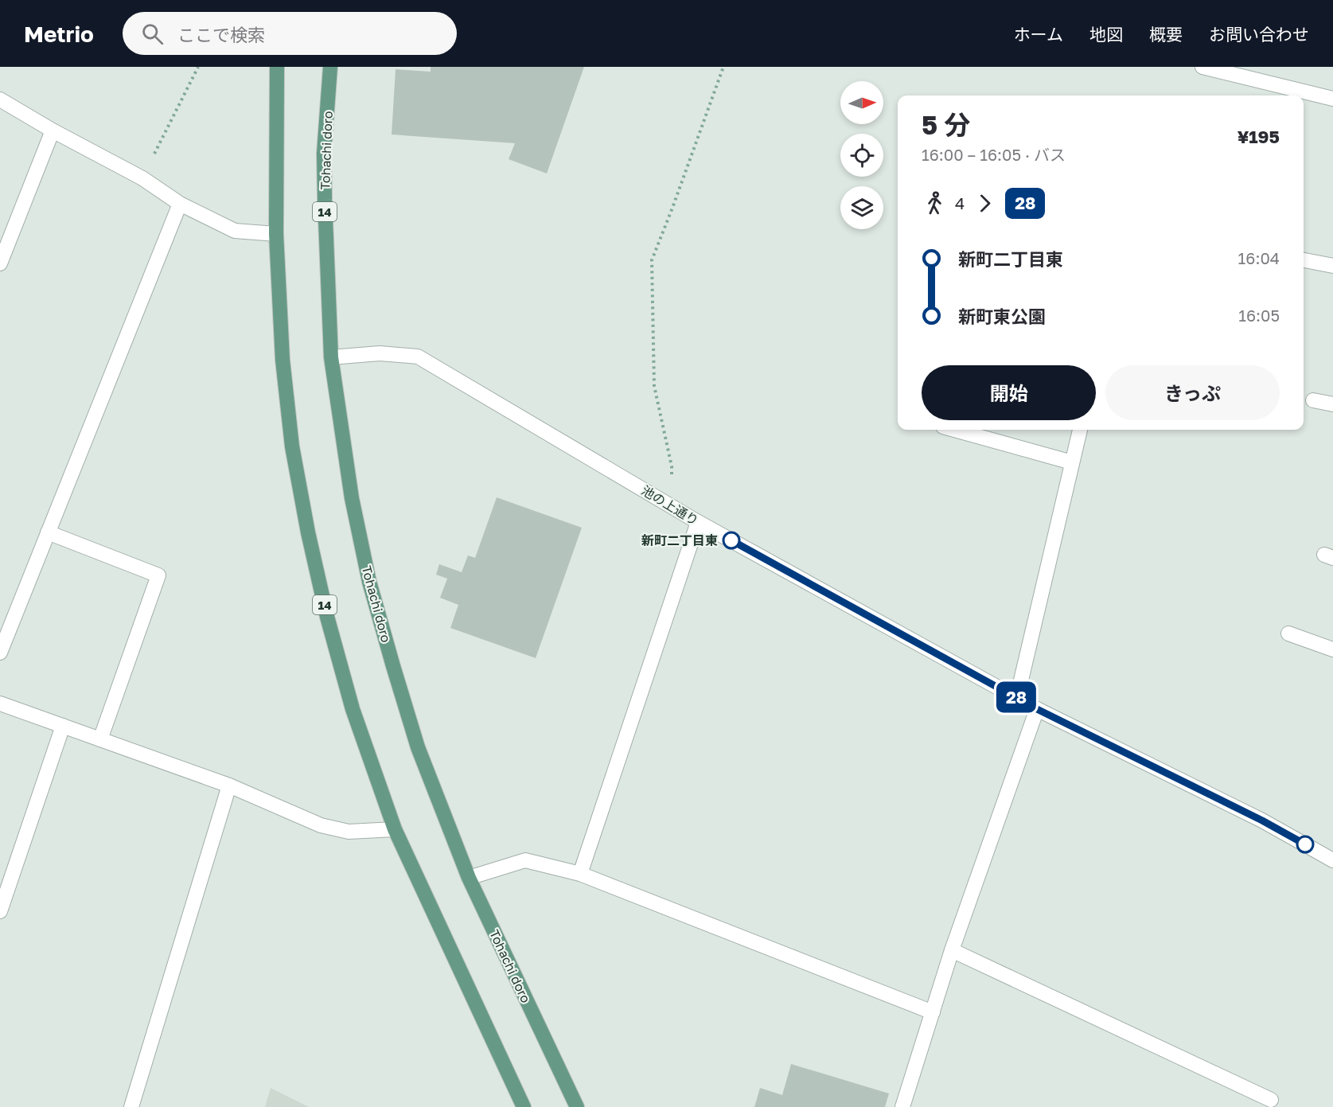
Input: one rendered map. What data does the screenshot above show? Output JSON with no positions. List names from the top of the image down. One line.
{"streets":{"main road":["Tohachi doro","14"],"street":["池の上通り"]},"crossings":[["Tohachi doro","池の上通り"]],"places":["新町二丁目東"],"lines":["bus line 28"],"north":"right","page":{"header":"Metrio","search":"ここで検索","nav":["ホーム","地図","概要","お問い合わせ"],"on_map":"28","heading":["5 分","16:00 – 16:05 · バス","¥195"],"legs":["4","28"],"list":[{"name":"新町二丁目東","value":"16:04"},{"name":"新町東公園","value":"16:05"}],"buttons":["開始","きっぷ"]}}
